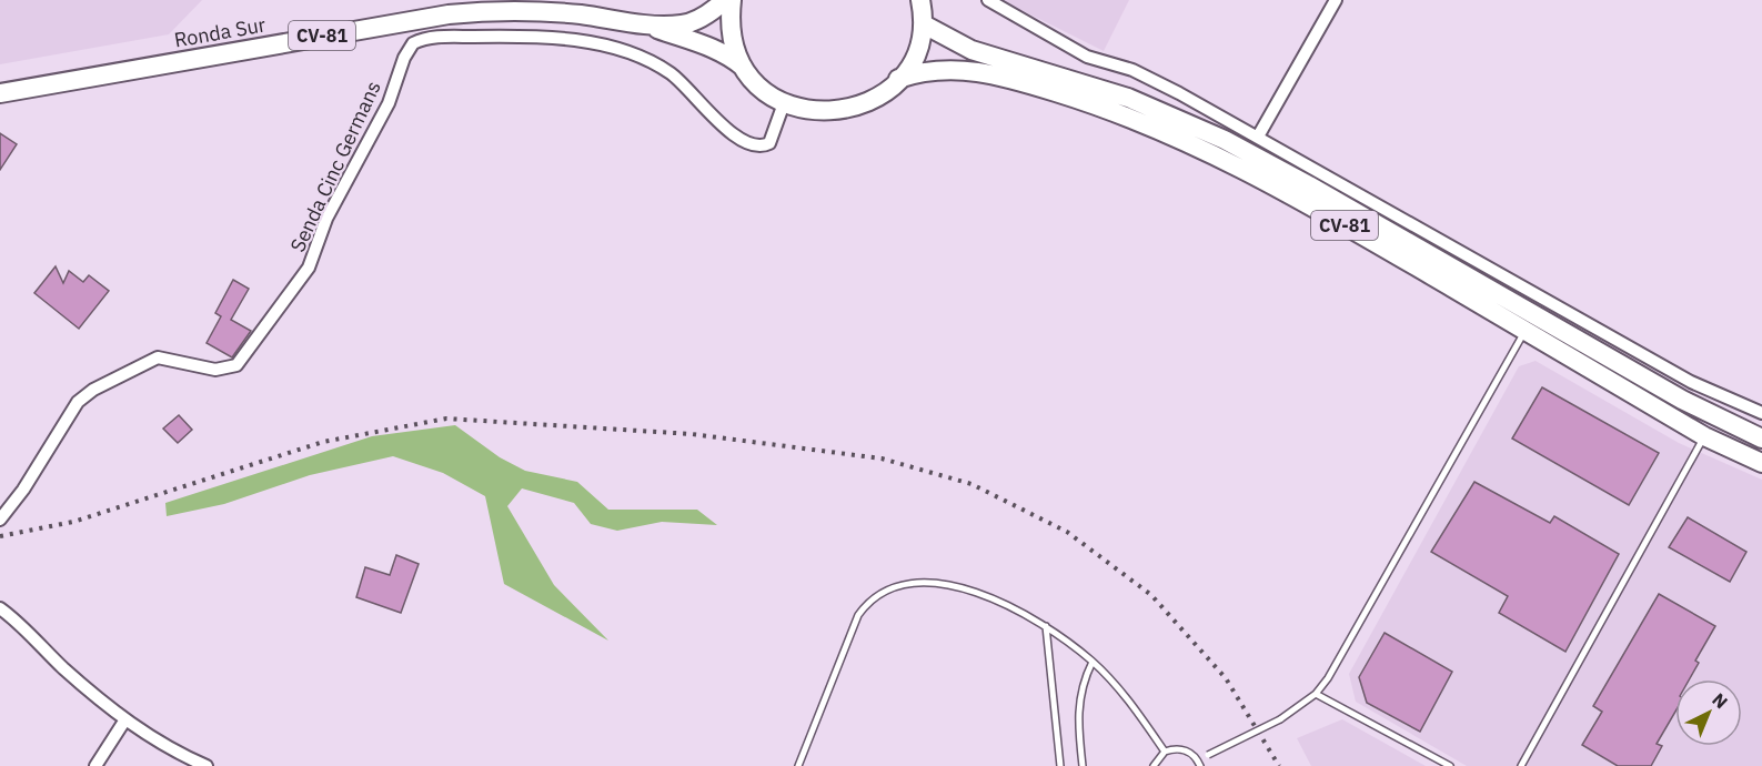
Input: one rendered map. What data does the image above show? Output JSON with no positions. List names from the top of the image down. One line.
{"streets":{"main road":["Ronda Sur","CV-81"],"street":["Senda Cinc Germans"]},"crossings":[["Ronda Sur","CV-81"],["CV-81","Senda Cinc Germans"]],"north":"top right"}
